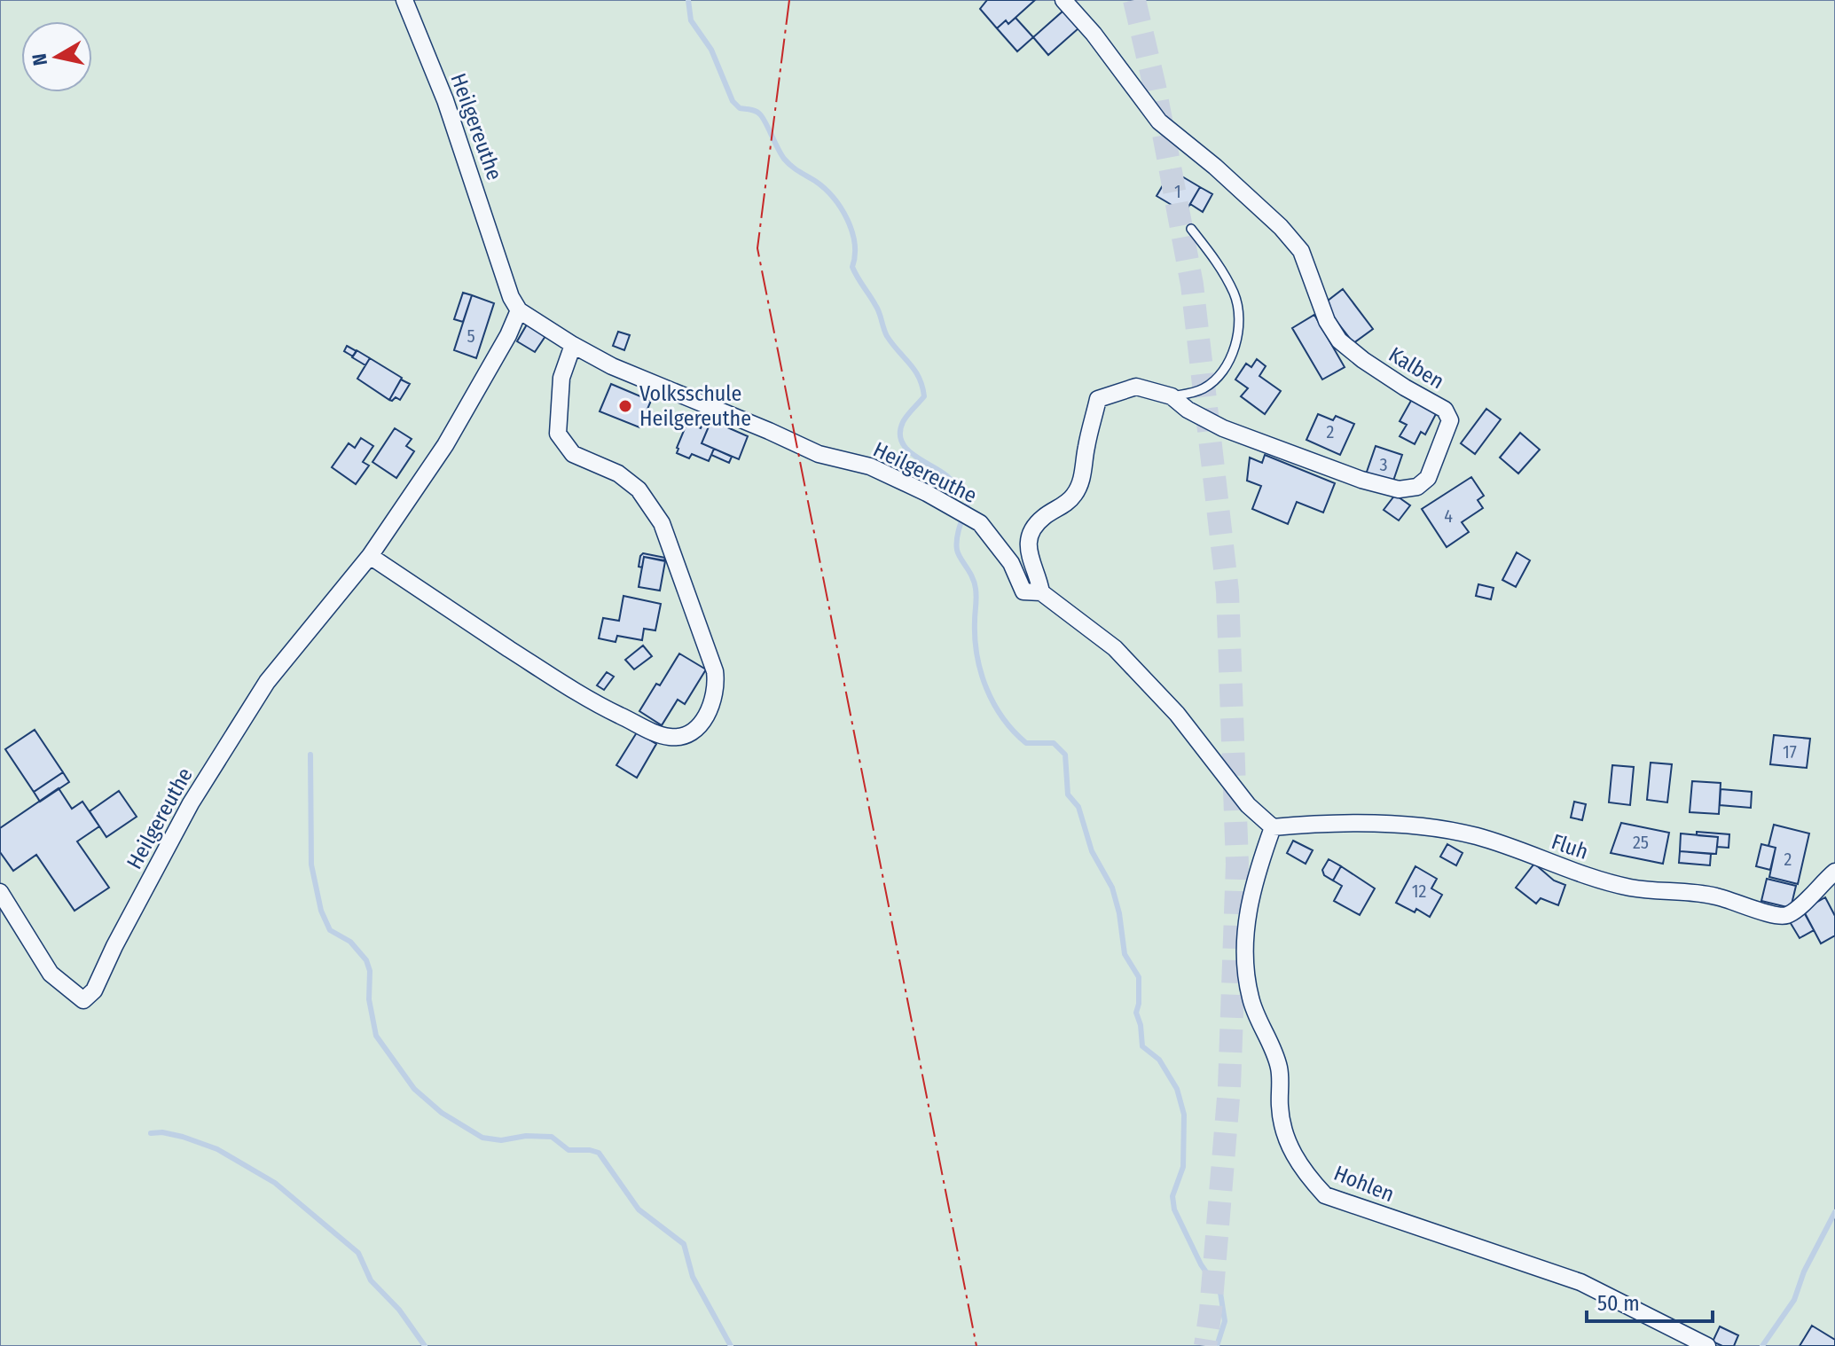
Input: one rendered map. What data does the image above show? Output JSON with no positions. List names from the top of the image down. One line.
{"streets":{"street":["Heilgereuthe","Kalben","Fluh","Hohlen"]},"crossings":[["Heilgereuthe","Kalben"],["Heilgereuthe","Fluh"],["Heilgereuthe","Hohlen"],["Fluh","Hohlen"]],"places":["Volksschule Heilgereuthe"],"house_numbers":["1","5","2","3","4","17","25","2","12"],"scale_bar":"50 m","north":"left"}
